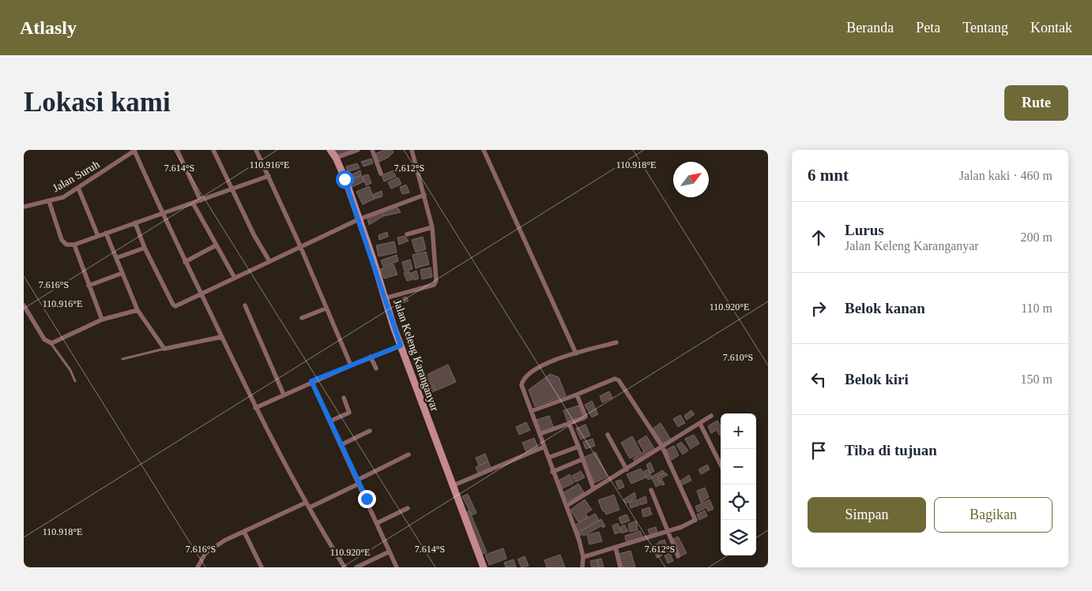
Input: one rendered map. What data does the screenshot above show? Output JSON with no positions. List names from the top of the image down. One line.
{"streets":{"main road":["Jalan Keleng Karanganyar"],"street":["Jalan Suruh"]},"north":"top right","page":{"header":"Atlasly","nav":["Beranda","Peta","Tentang","Kontak"],"buttons":["Rute",["Simpan","Bagikan"]],"title":"Lokasi kami","heading":["6 mnt","Jalan kaki · 460 m"],"list":[["Lurus","Jalan Keleng Karanganyar","200 m"],["Belok kanan","110 m"],["Belok kiri","150 m"],"Tiba di tujuan"],"map_buttons":["+","−"]},"coordinates":["110.916°E","110.918°E","7.614°S","7.612°S","7.616°S","110.920°E","7.610°S"]}
